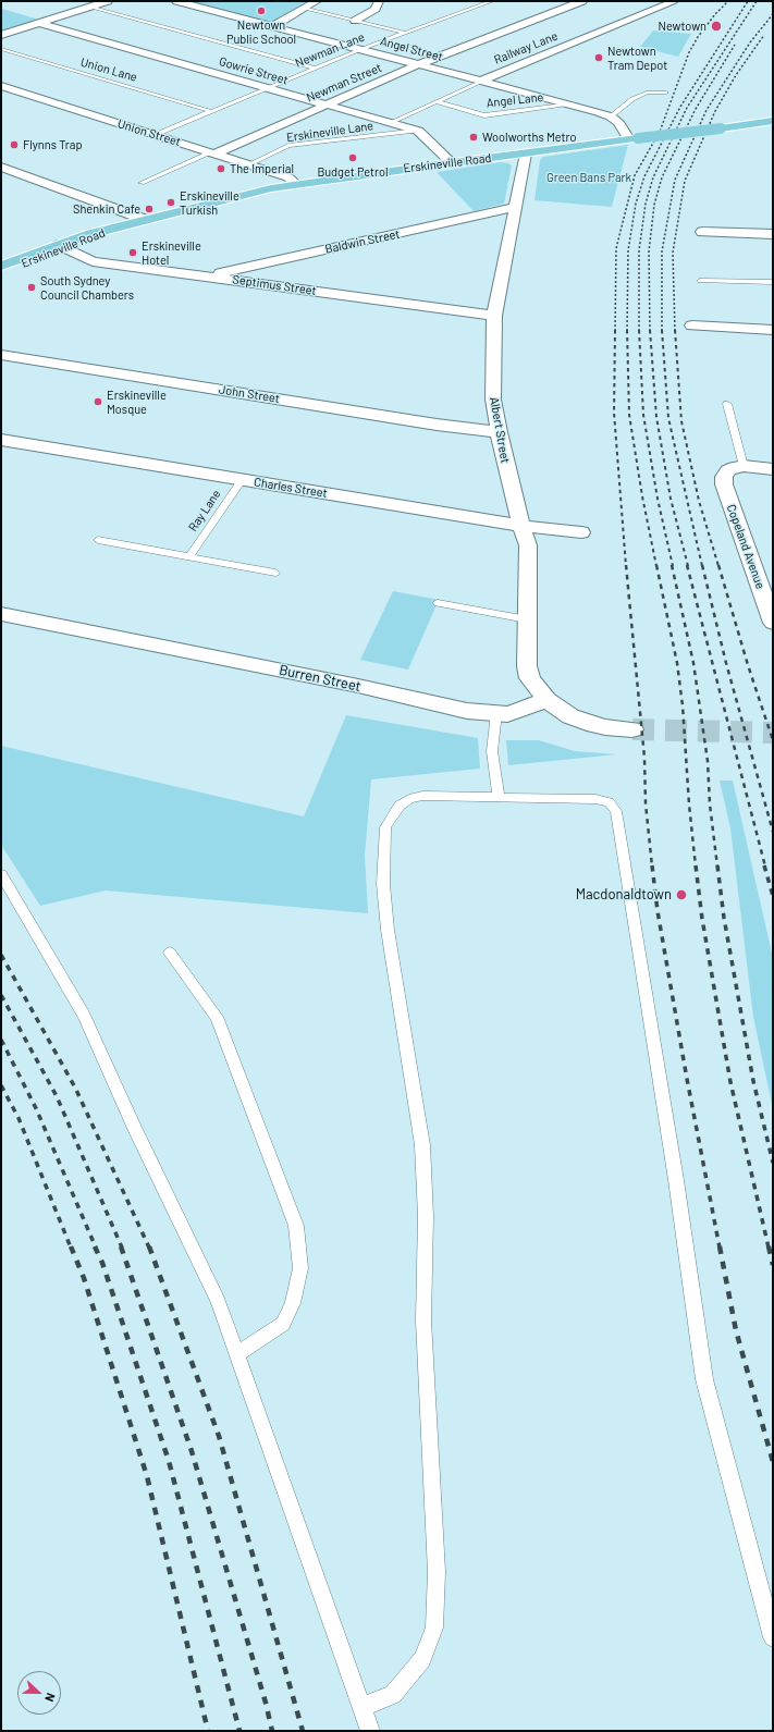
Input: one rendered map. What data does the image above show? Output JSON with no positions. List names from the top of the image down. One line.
{"streets":{"main road":["Erskineville Road"],"street":["Railway Lane","Angel Street","Gowrie Street","Newman Street","Union Street","Baldwin Street","Septimus Street","John Street","Albert Street","Charles Street","Copeland Avenue","Burren Street"],"lane":["Newman Lane","Union Lane","Angel Lane","Erskineville Lane","Ray Lane"]},"crossings":[["Railway Lane","Angel Street"],["Railway Lane","Gowrie Street"],["Railway Lane","Angel Lane"],["Angel Street","Newman Lane"],["Angel Street","Newman Street"],["Angel Street","Angel Lane"],["Newman Lane","Union Lane"],["Newman Lane","Gowrie Street"],["Newman Lane","Union Street"],["Gowrie Street","Newman Street"],["Gowrie Street","Erskineville Lane"],["Gowrie Street","Erskineville Road"],["Newman Street","Union Street"],["Erskineville Lane","Union Street"],["Union Street","Erskineville Road"],["Erskineville Road","Septimus Street"],["Erskineville Road","Albert Street"],["Baldwin Street","Septimus Street"],["Baldwin Street","Albert Street"],["Septimus Street","Albert Street"],["John Street","Albert Street"],["Albert Street","Charles Street"],["Albert Street","Burren Street"],["Charles Street","Ray Lane"]],"parks":["Green Bans Park"],"places":["Newtown Public School","Newtown","Newtown Tram Depot","Woolworths Metro","Flynns Trap","Budget Petrol","The Imperial","Erskineville Turkish","Shenkin Cafe","Erskineville Hotel","South Sydney Council Chambers","Erskineville Mosque","Macdonaldtown"],"north":"right"}
